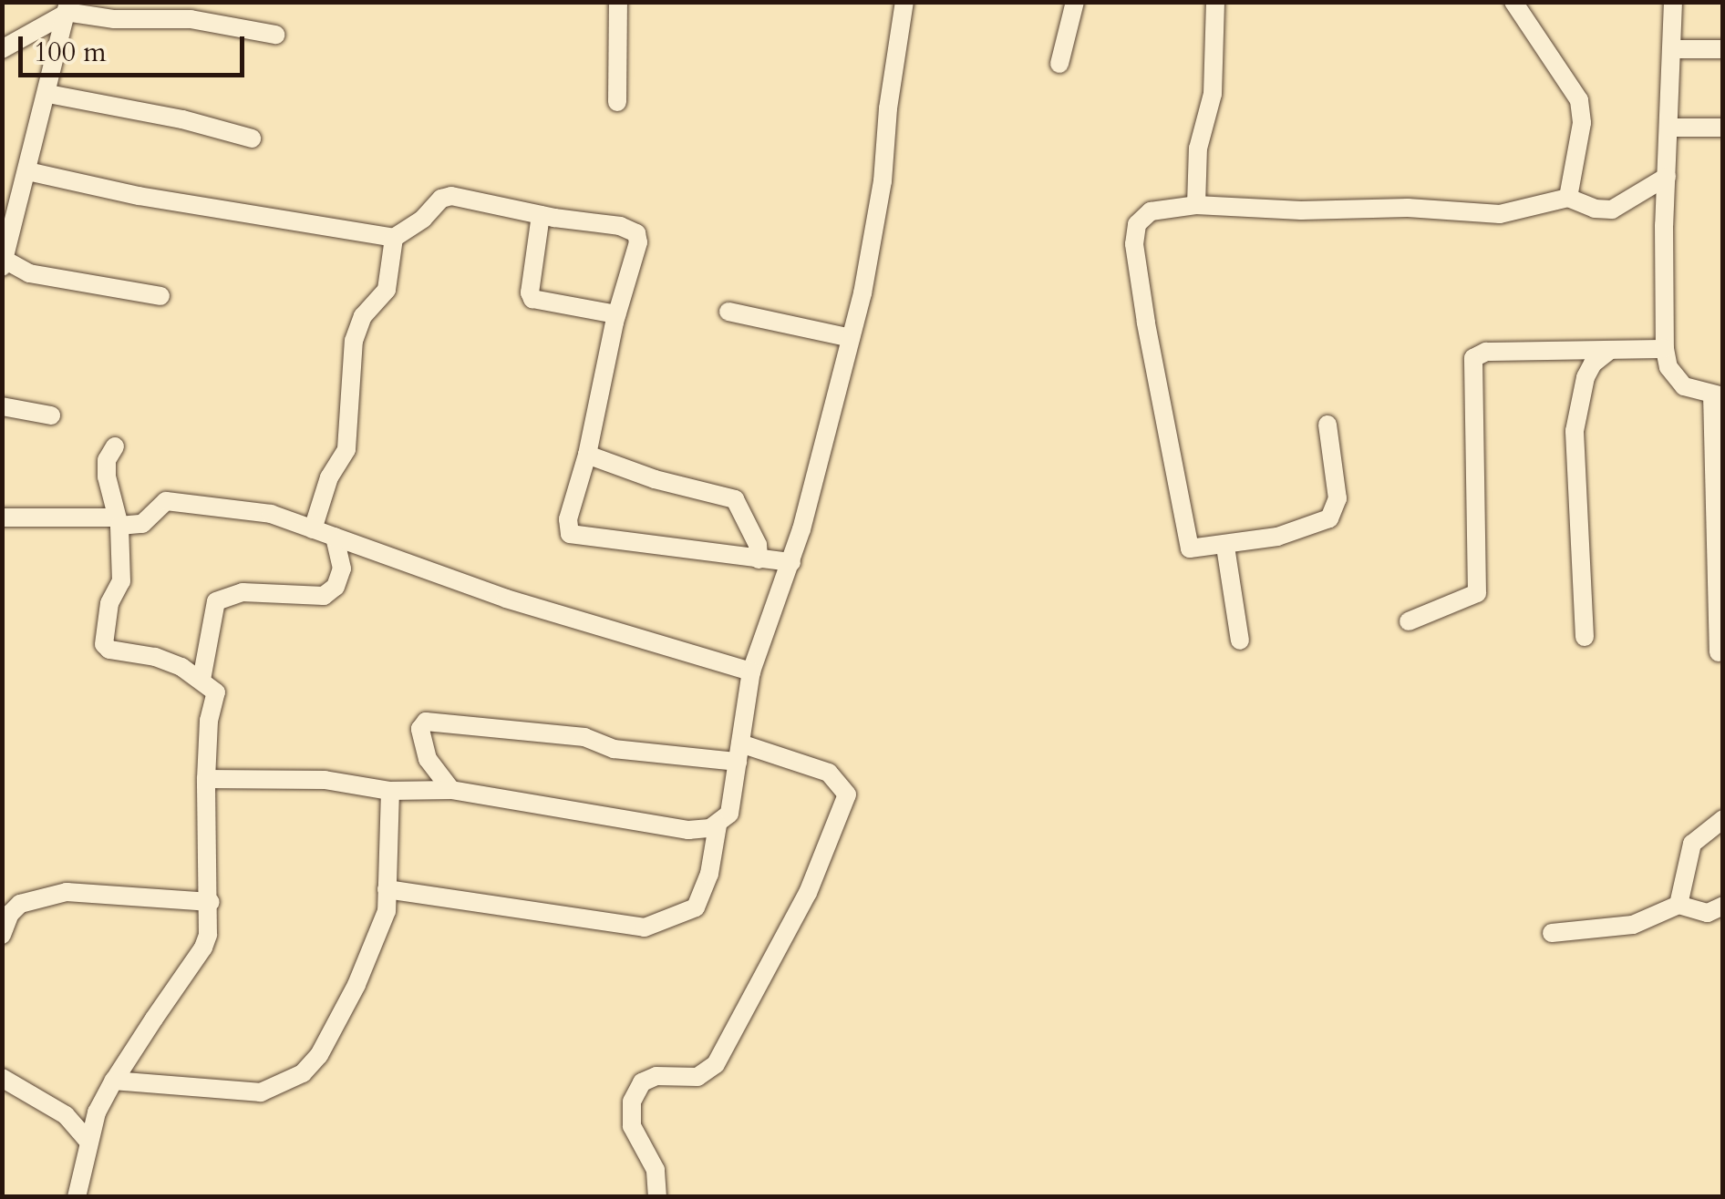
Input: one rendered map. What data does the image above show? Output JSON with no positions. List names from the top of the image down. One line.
{"scale_bar":"100 m"}
